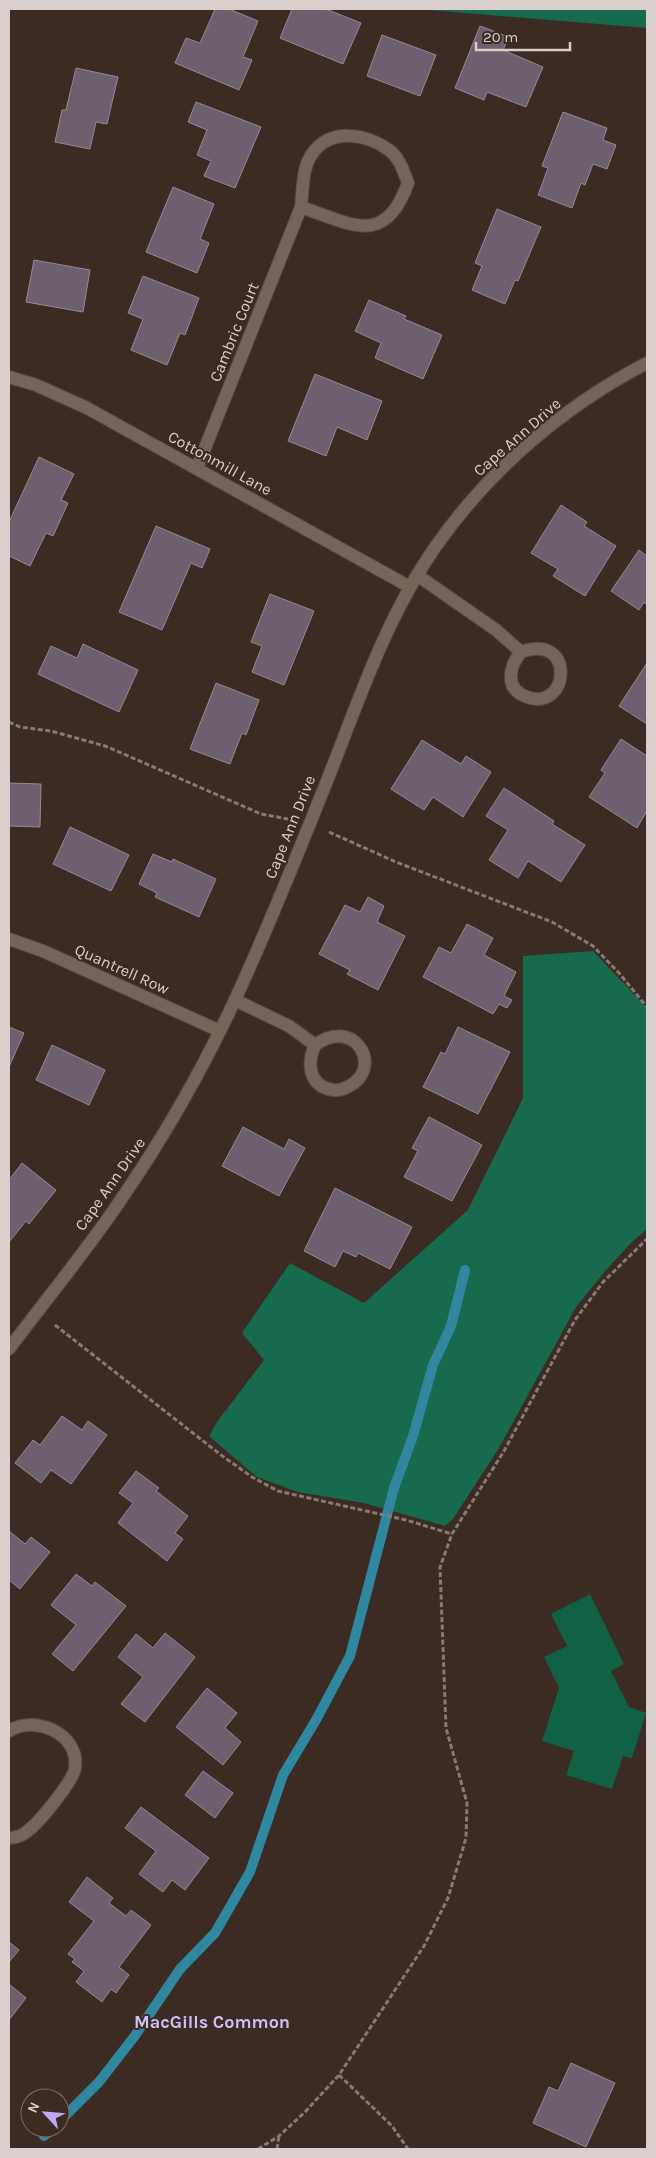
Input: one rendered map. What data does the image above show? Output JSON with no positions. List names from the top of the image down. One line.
{"streets":{"street":["Cambric Court","Cape Ann Drive","Cottonmill Lane","Quantrell Row"]},"crossings":[["Cambric Court","Cottonmill Lane"],["Cape Ann Drive","Cottonmill Lane"],["Cape Ann Drive","Quantrell Row"]],"districts":["MacGills Common"],"scale_bar":"20 m","north":"top left"}
